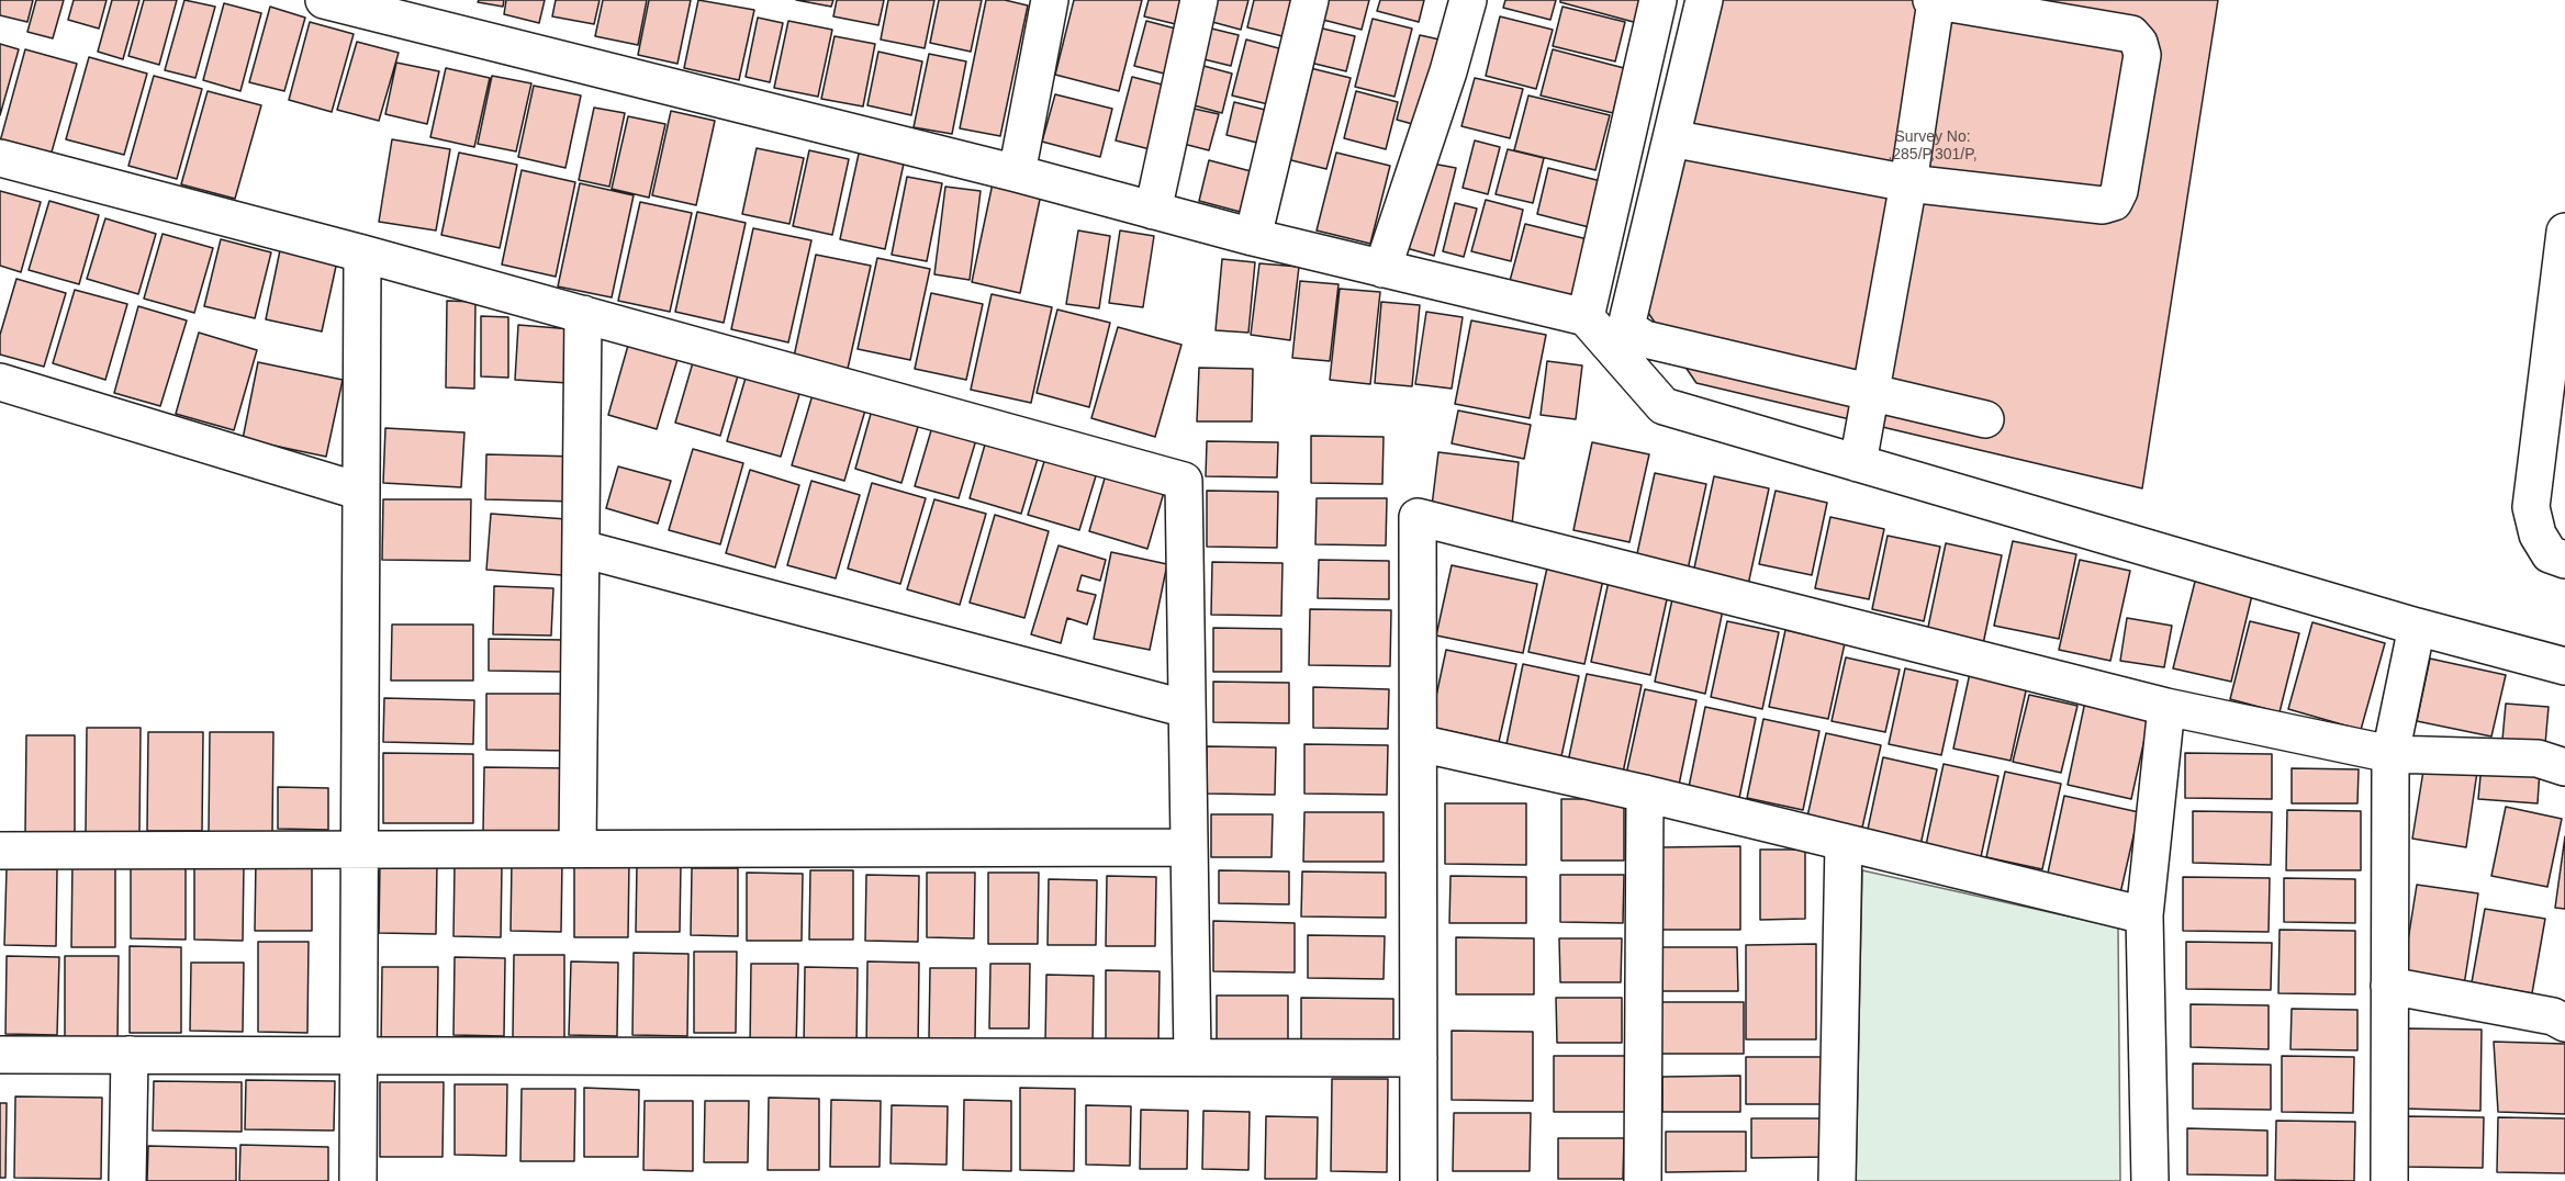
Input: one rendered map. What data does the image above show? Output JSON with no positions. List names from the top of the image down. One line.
{"house_numbers":["Survey No: .285/P,301/P,"]}
